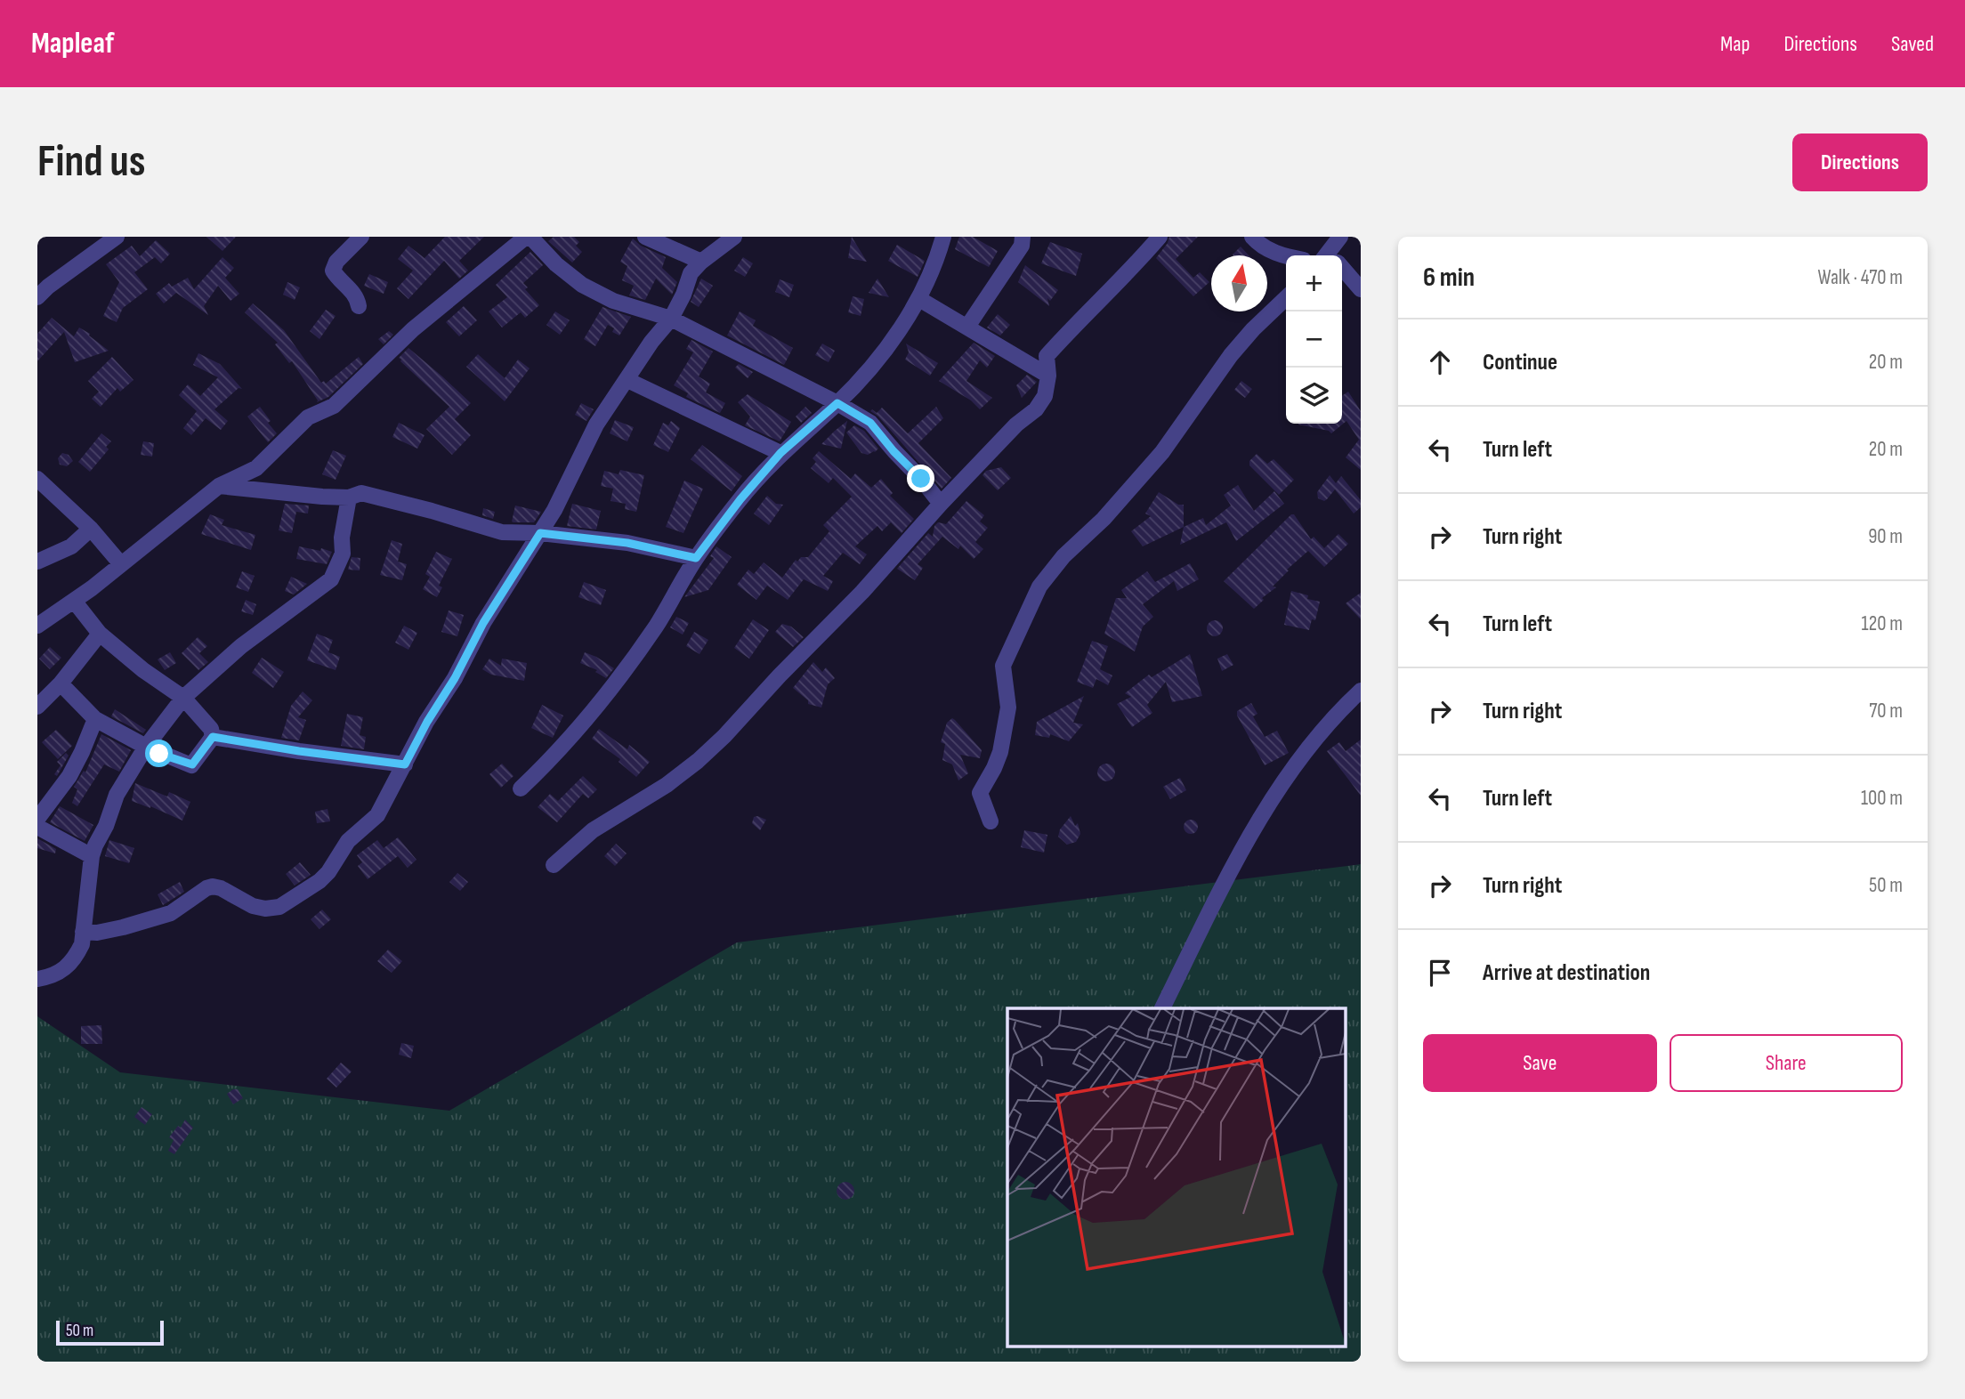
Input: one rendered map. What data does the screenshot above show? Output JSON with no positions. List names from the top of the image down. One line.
{"scale_bar":"50 m","north":"top","page":{"header":"Mapleaf","nav":["Map","Directions","Saved"],"buttons":["Directions",["Save","Share"]],"title":"Find us","heading":["6 min","Walk · 470 m"],"map_buttons":["+","−"],"list":[["Continue","20 m"],["Turn left","20 m"],["Turn right","90 m"],["Turn left","120 m"],["Turn right","70 m"],["Turn left","100 m"],["Turn right","50 m"],"Arrive at destination"],"scale":"50 m"}}
